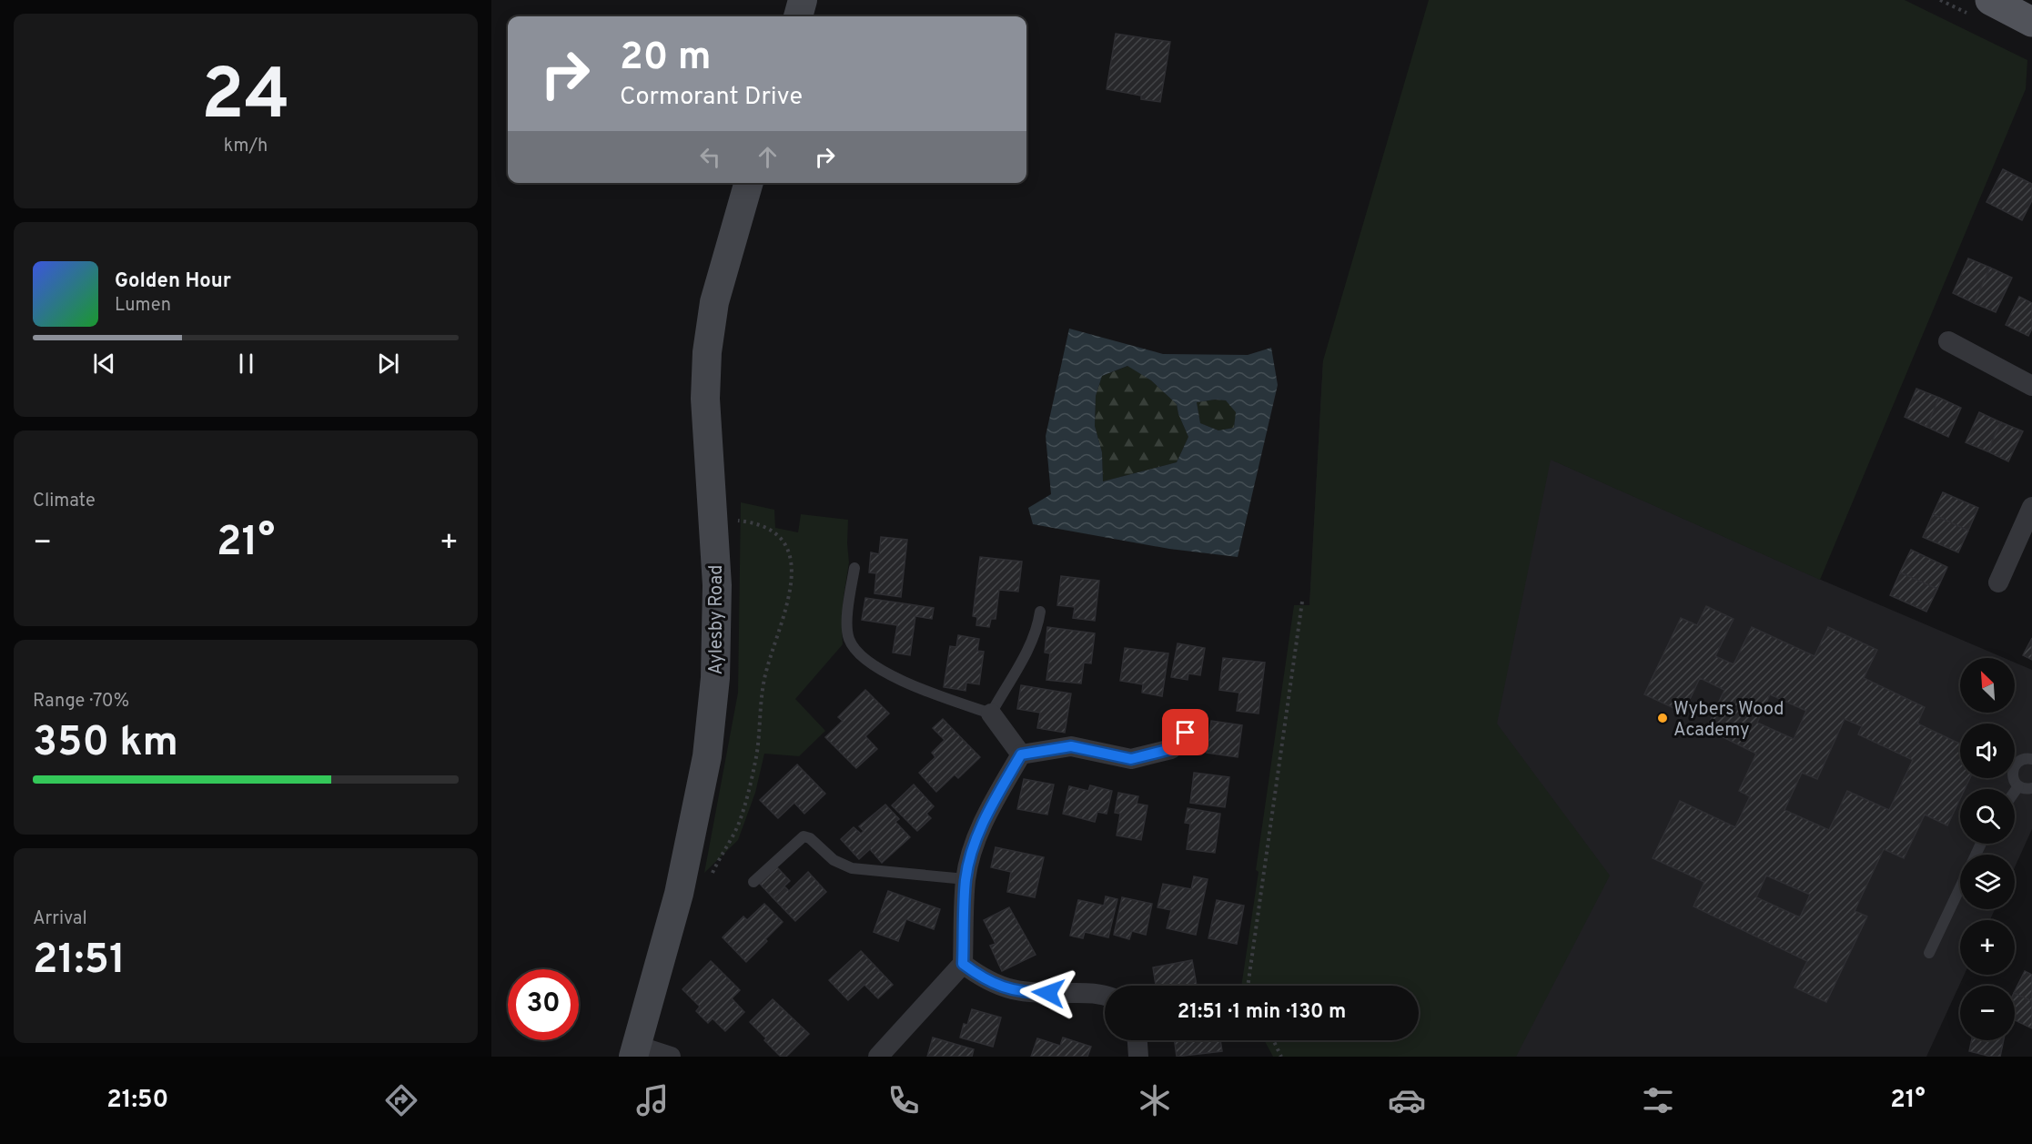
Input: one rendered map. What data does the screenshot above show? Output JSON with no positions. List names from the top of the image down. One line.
{"streets":{"street":["Aylesby Road"]},"places":["Wybers Wood Academy"],"north":"top left","page":{"tile":[["24","km/h"],"Climate",["Range · 70%","350 km"],["Arrival","21:51"]],"turn":["20 m","Cormorant Drive"],"song":["Golden Hour","Lumen"],"heat":["−","21°","+"],"map_buttons":["+","−"],"limit":"30","trip":"21:51 · 1 min · 130 m","tabs":["21:50","21°"]}}
